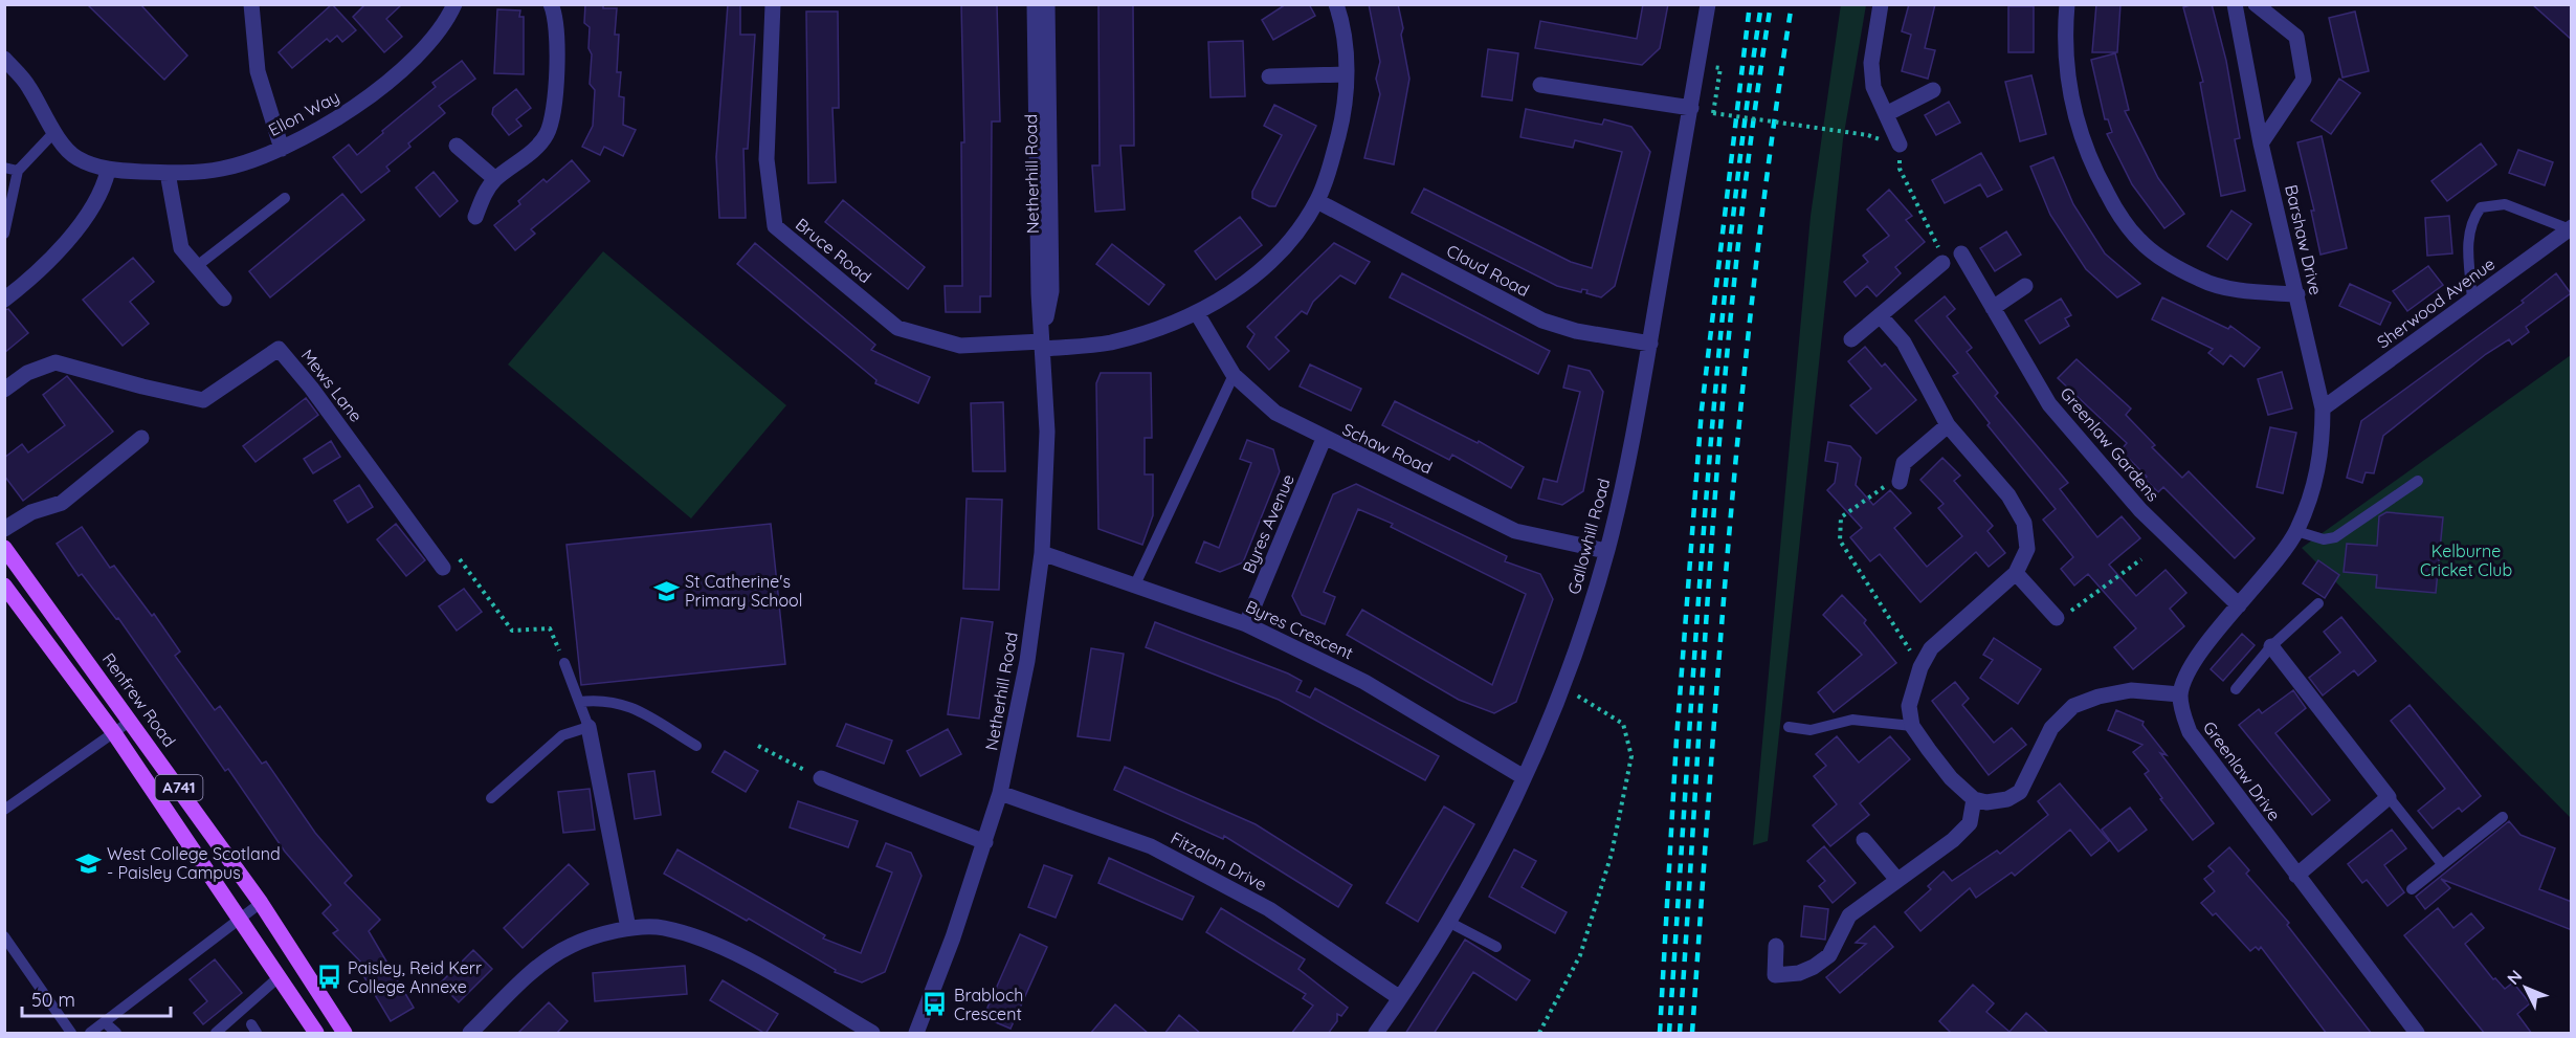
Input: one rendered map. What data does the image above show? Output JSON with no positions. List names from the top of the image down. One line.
{"streets":{"main road":["Renfrew Road","A741"],"street":["Ellon Way","Netherhill Road","Barshaw Drive","Bruce Road","Claud Road","Sherwood Avenue","Mews Lane","Greenlaw Gardens","Schaw Road","Byres Avenue","Gallowhill Road","Byres Crescent","Greenlaw Drive","Fitzalan Drive"]},"crossings":[["Netherhill Road","Bruce Road"],["Netherhill Road","Byres Crescent"],["Netherhill Road","Fitzalan Drive"],["Barshaw Drive","Sherwood Avenue"],["Bruce Road","Claud Road"],["Bruce Road","Schaw Road"],["Claud Road","Gallowhill Road"],["Schaw Road","Byres Avenue"],["Schaw Road","Gallowhill Road"],["Byres Avenue","Byres Crescent"],["Gallowhill Road","Byres Crescent"],["Gallowhill Road","Fitzalan Drive"]],"parks":["Kelburne Cricket Club"],"places":{"school or university":["St Catherine's Primary School","West College Scotland - Paisley Campus"],"bus stop":["Paisley, Reid Kerr College Annexe","Brabloch Crescent"]},"scale_bar":"50 m","north":"top left"}
